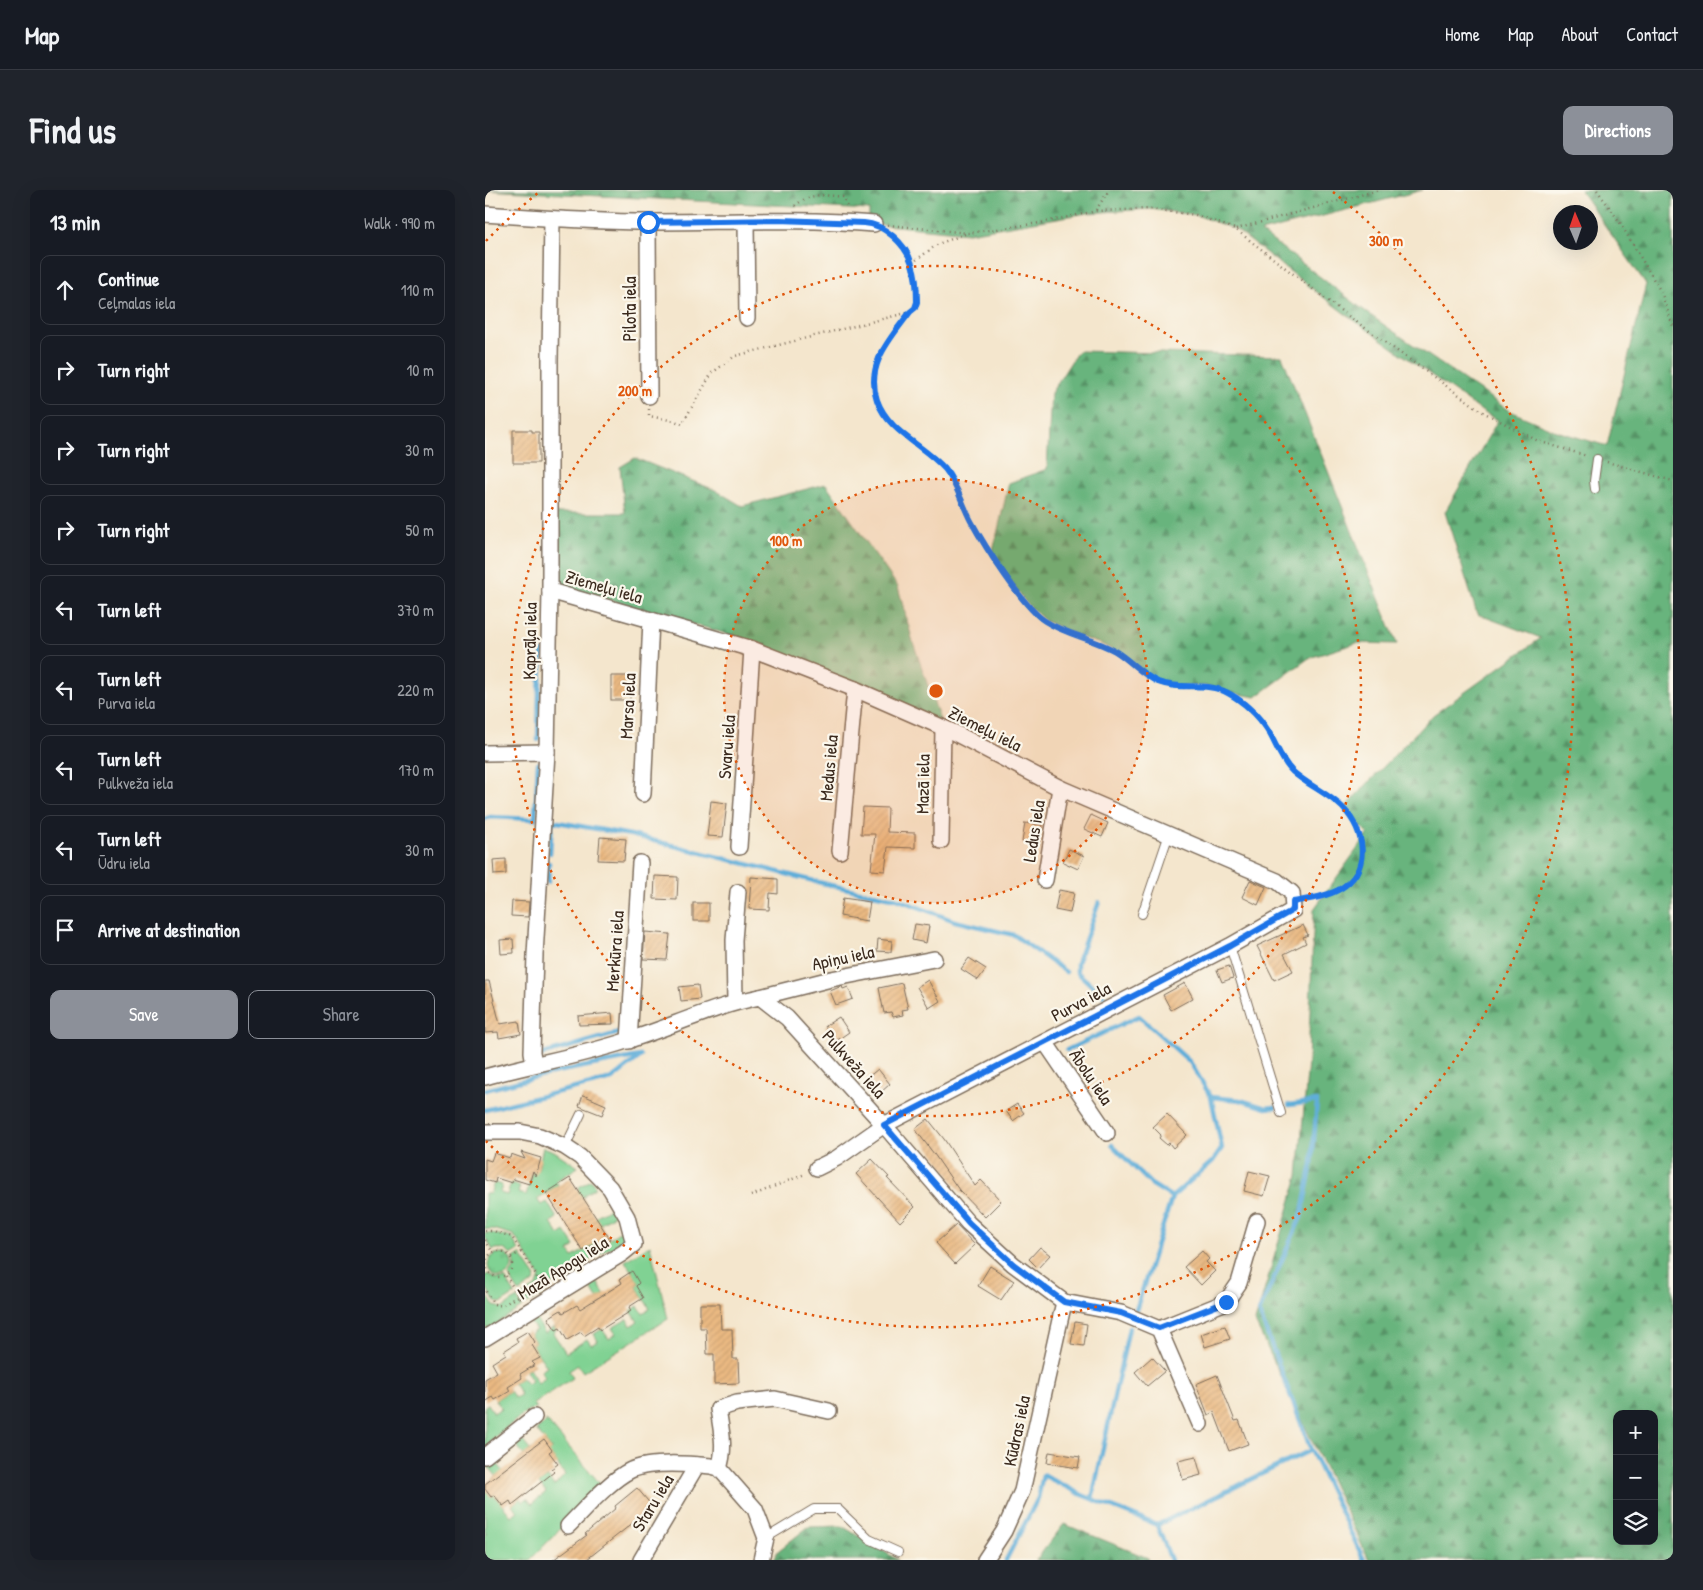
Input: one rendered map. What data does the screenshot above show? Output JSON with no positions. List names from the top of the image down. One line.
{"streets":{"street":["Pilota iela","Ziemeļu iela","Kaprāļa iela","Marsa iela","Svaru iela","Medus iela","Mazā iela","Ledus iela","Merkūra iela","Apiņu iela","Purva iela","Pulkveža iela","Ābolu iela","Mazā Apogu iela","Kūdras iela","Staru iela"]},"crossings":[["Ziemeļu iela","Kaprāļa iela"],["Ziemeļu iela","Marsa iela"],["Ziemeļu iela","Svaru iela"],["Ziemeļu iela","Medus iela"],["Ziemeļu iela","Mazā iela"],["Ziemeļu iela","Ledus iela"],["Ziemeļu iela","Purva iela"],["Apiņu iela","Pulkveža iela"],["Purva iela","Pulkveža iela"],["Purva iela","Ābolu iela"],["Pulkveža iela","Kūdras iela"]],"north":"top","page":{"header":"Map","nav":["Home","Map","About","Contact"],"buttons":["Directions",["Save","Share"]],"title":"Find us","heading":["13 min","Walk · 990 m"],"list":[["Continue","Ceļmalas iela","110 m"],["Turn right","10 m"],["Turn right","30 m"],["Turn right","50 m"],["Turn left","370 m"],["Turn left","Purva iela","220 m"],["Turn left","Pulkveža iela","170 m"],["Turn left","Ūdru iela","30 m"],"Arrive at destination"],"map_buttons":["+","−"]},"rings":["300 m","200 m","100 m"]}
